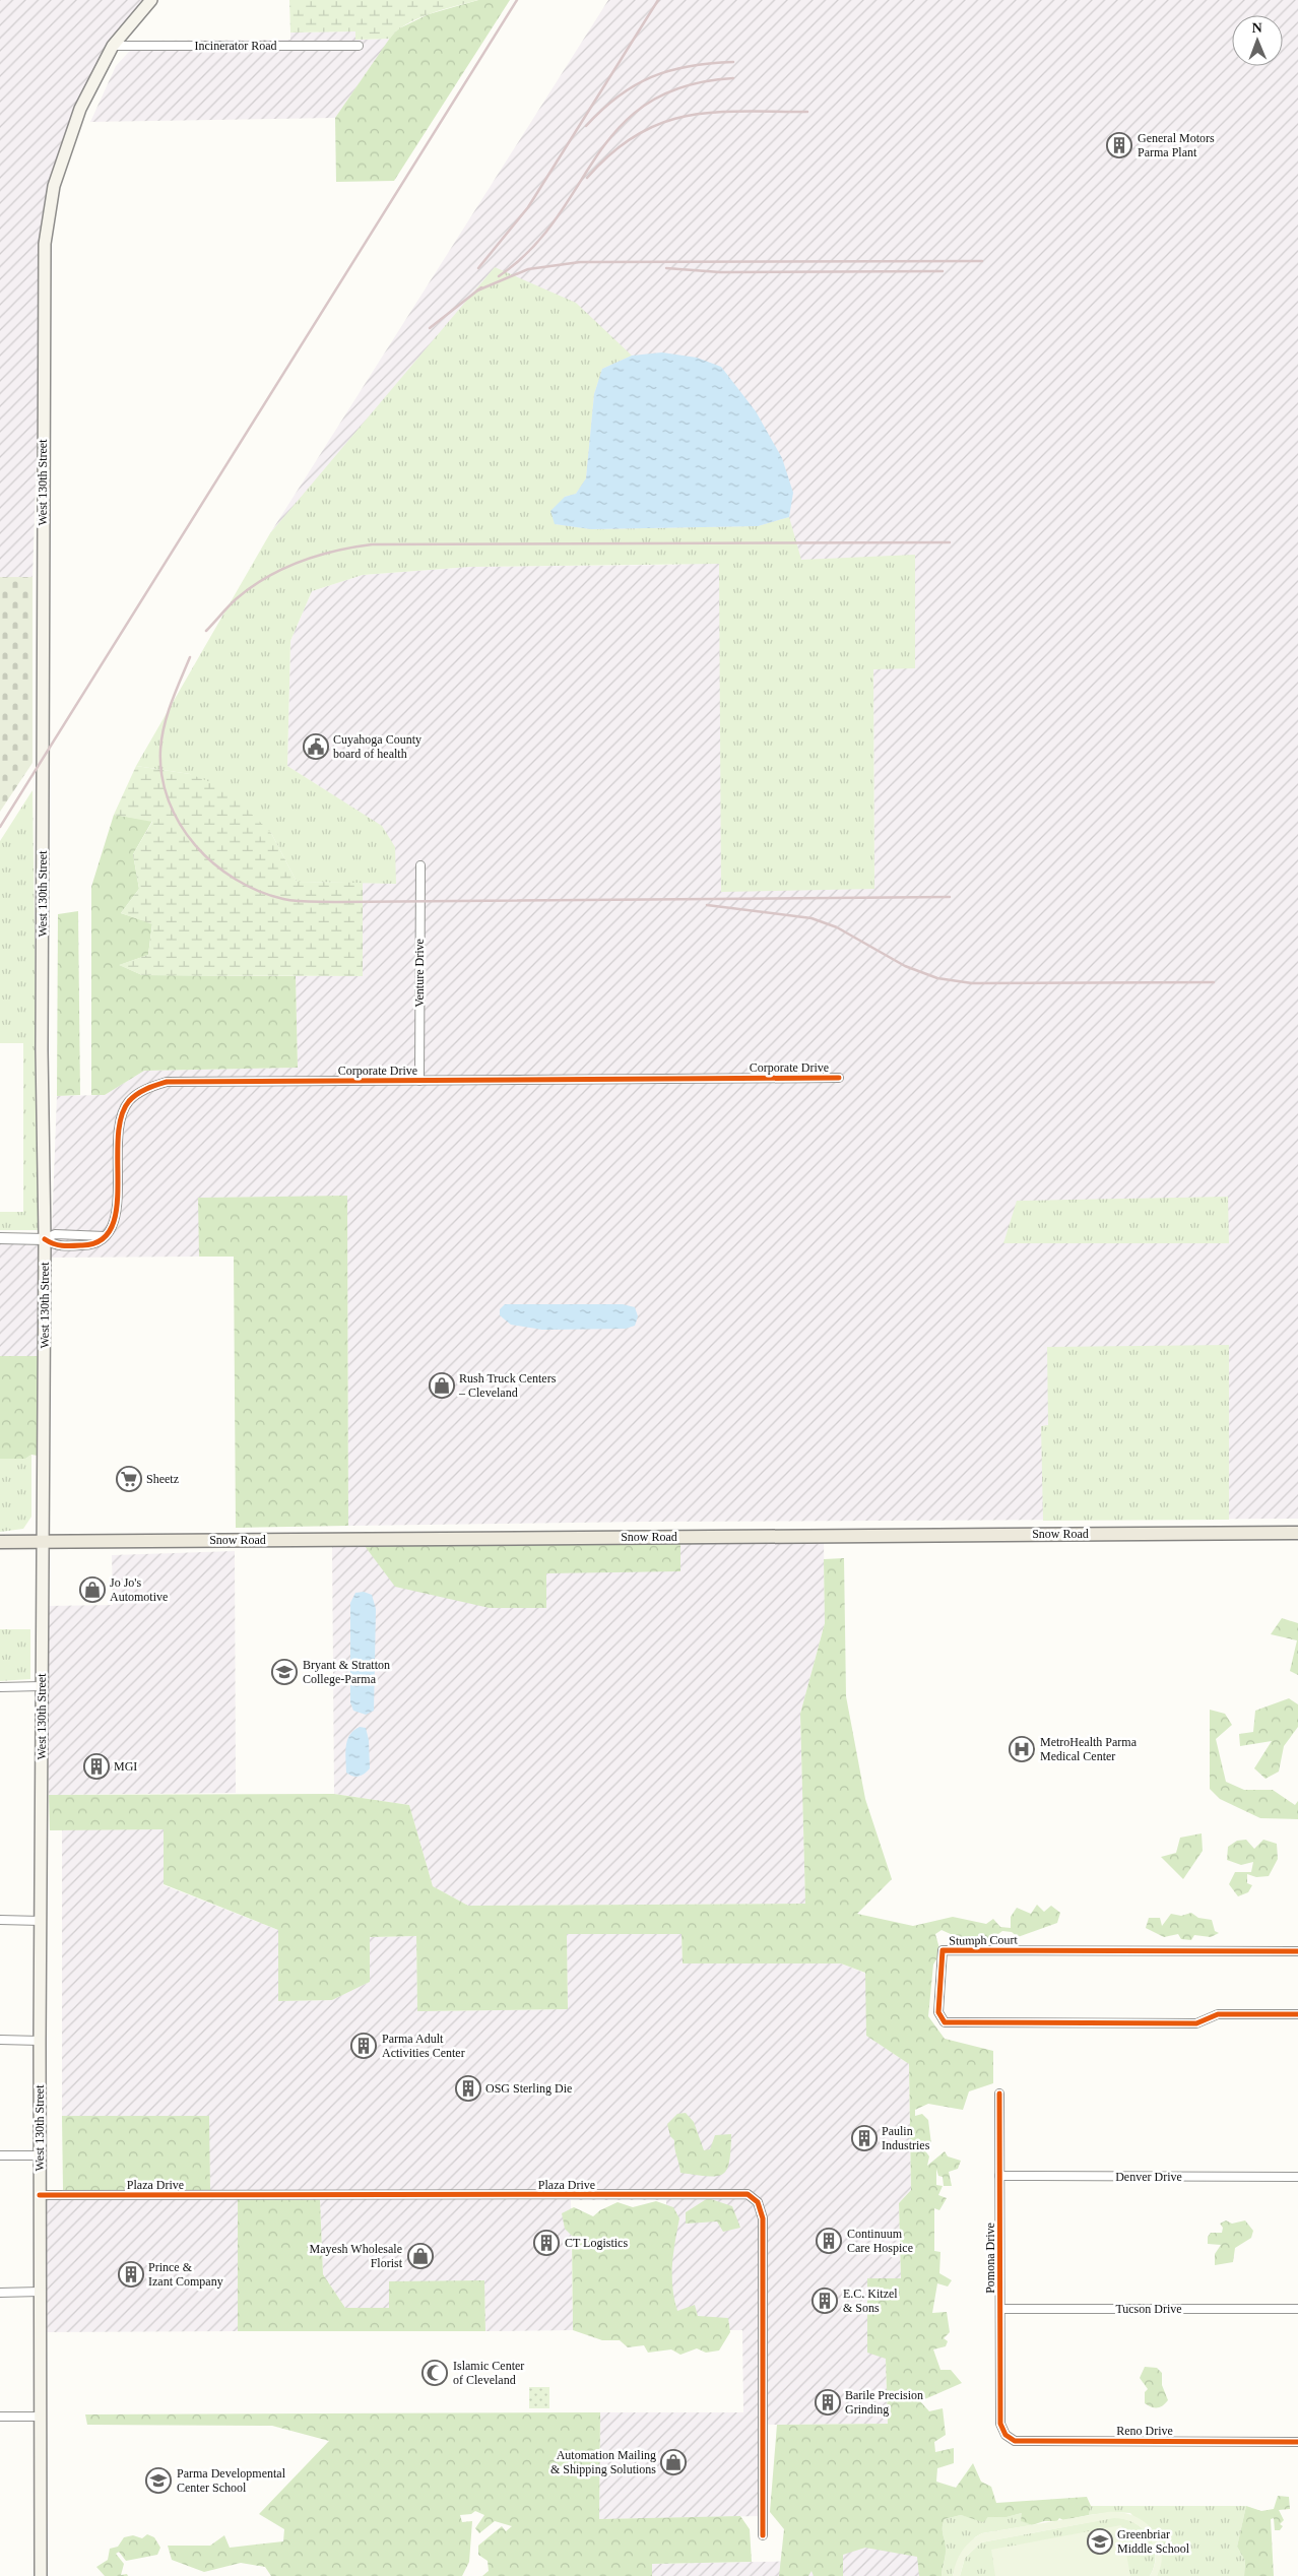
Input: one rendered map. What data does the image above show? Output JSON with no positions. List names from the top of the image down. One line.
{"streets":{"main road":["West 130th Street","Snow Road"],"street":["Incinerator Road","Venture Drive","Corporate Drive","Stumph Court","Denver Drive","Plaza Drive","Pomona Drive","Tucson Drive","Reno Drive"]},"crossings":[["Incinerator Road","West 130th Street"],["West 130th Street","Corporate Drive"],["West 130th Street","Snow Road"],["West 130th Street","Plaza Drive"],["Venture Drive","Corporate Drive"],["Denver Drive","Pomona Drive"],["Pomona Drive","Tucson Drive"],["Pomona Drive","Reno Drive"]],"places":{"building":["General Motors Parma Plant","MGI","Parma Adult Activities Center","OSG Sterling Die","Paulin Industries","Continuum Care Hospice","CT Logistics","Prince & Izant Company","E.C. Kitzel & Sons","Barile Precision Grinding"],"public building":["Cuyahoga County board of health"],"shop":["Rush Truck Centers – Cleveland","Jo Jo's Automotive","Mayesh Wholesale Florist","Automation Mailing & Shipping Solutions"],"supermarket":["Sheetz"],"school or university":["Bryant & Stratton College-Parma","Parma Developmental Center School","Greenbriar Middle School"],"hospital":["MetroHealth Parma Medical Center"],"mosque":["Islamic Center of Cleveland"]},"north":"top"}
